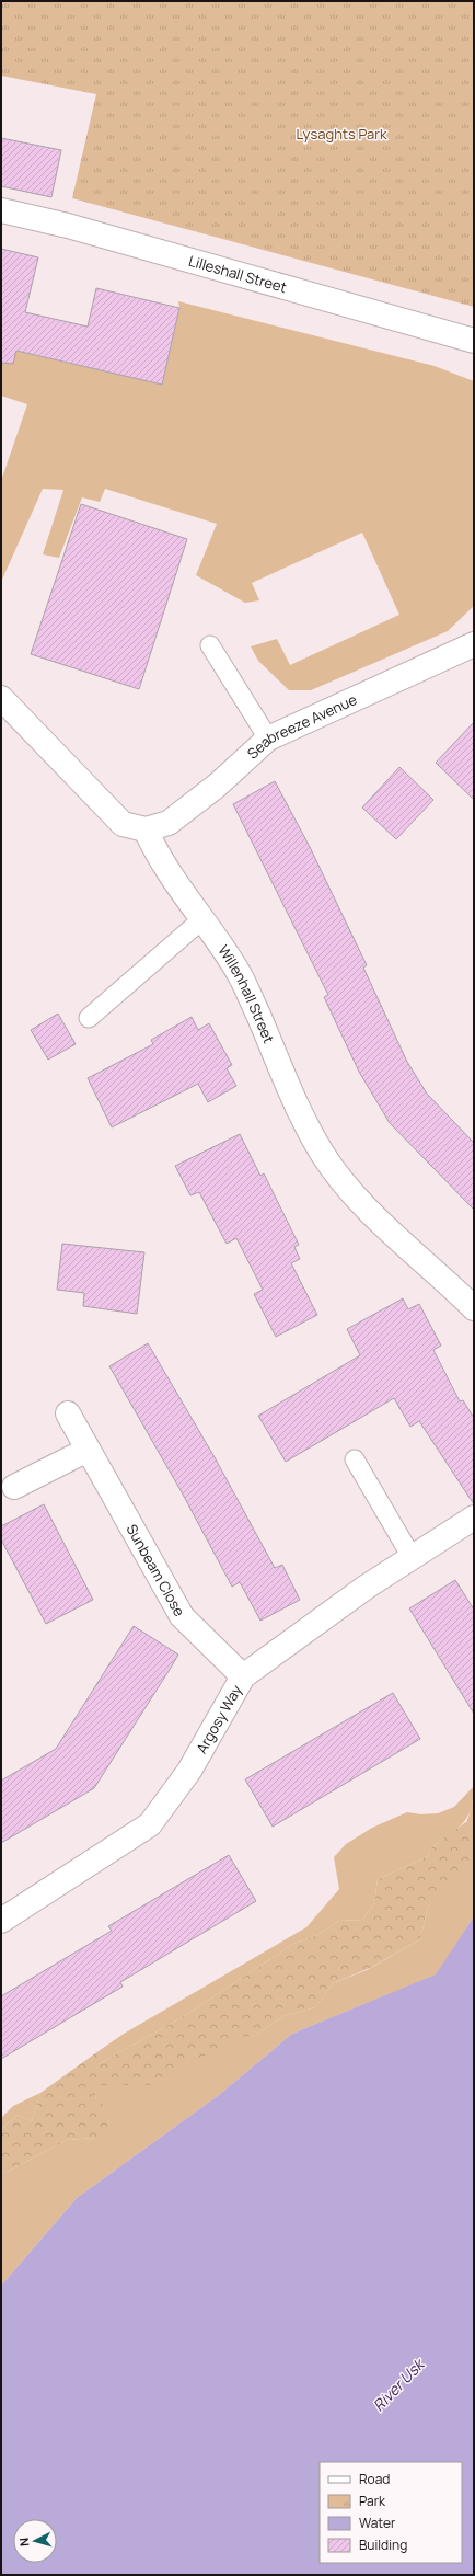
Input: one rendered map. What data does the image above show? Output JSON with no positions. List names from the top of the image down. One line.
{"streets":{"street":["Lilleshall Street","Seabreeze Avenue","Willenhall Street","Sunbeam Close","Argosy Way"]},"crossings":[["Seabreeze Avenue","Willenhall Street"],["Sunbeam Close","Argosy Way"]],"water":["River Usk"],"parks":["Lysaghts Park"],"legend":["Road","Park","Water","Building"],"north":"left"}
